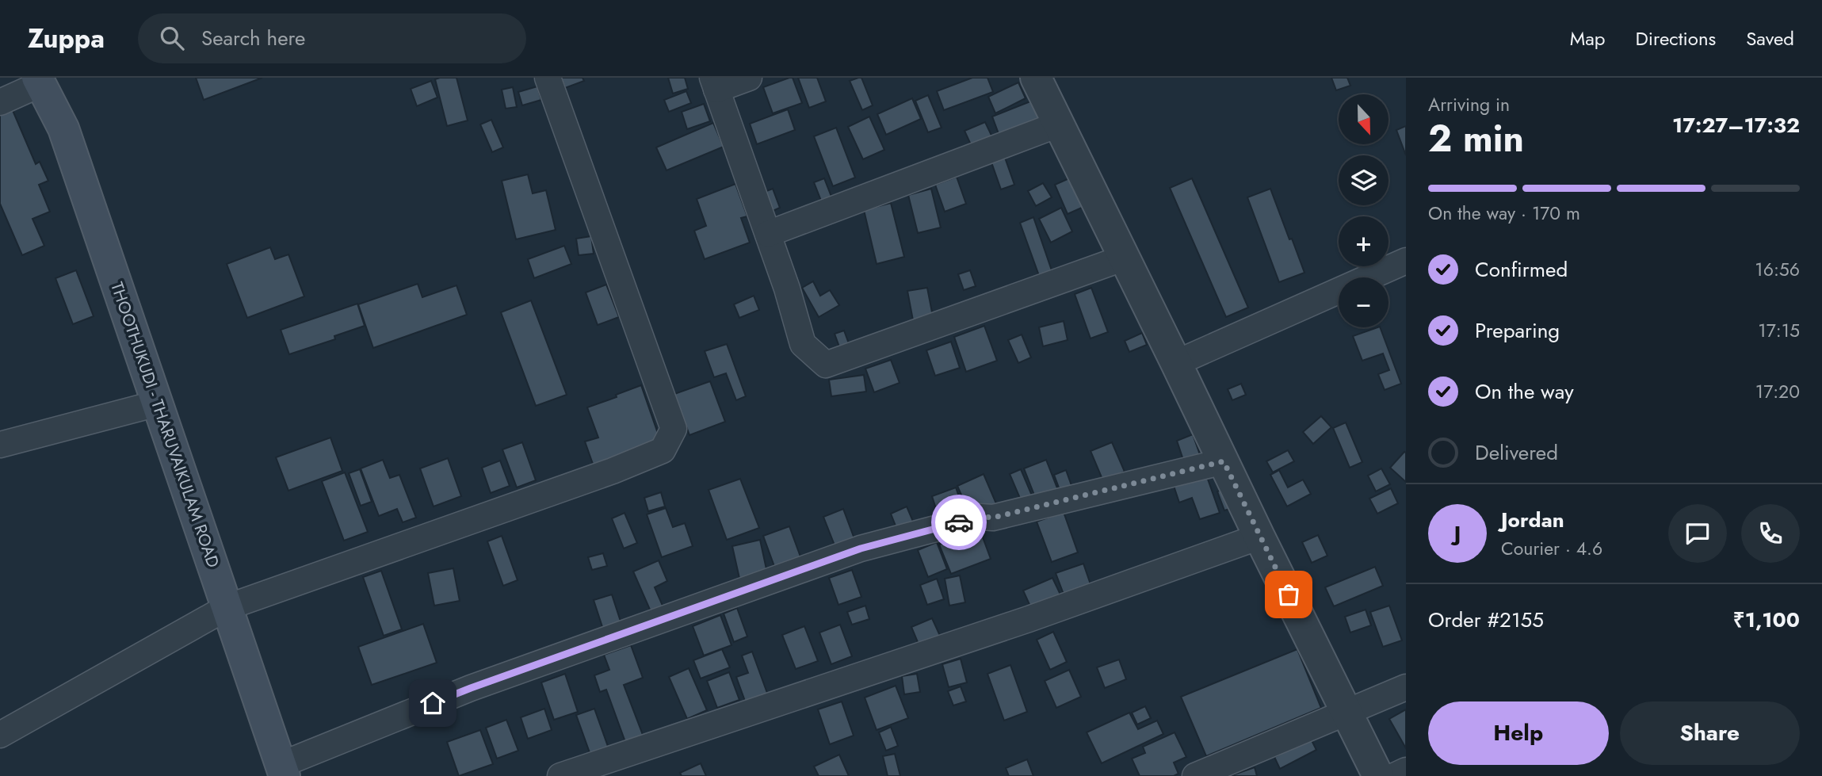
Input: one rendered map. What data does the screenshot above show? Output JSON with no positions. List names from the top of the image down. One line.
{"streets":{"main road":["THOOTHUKUDI - THARUVAIKULAM ROAD"]},"north":"bottom","page":{"header":"Zuppa","search":"Search here","nav":["Map","Directions","Saved"],"heading":["2 min","Arriving in","17:27–17:32"],"panel":["Jordan","Courier · 4.6","Order #2155","₹1,100"],"map_buttons":["+","−"],"bar":"On the way · 170 m","list":[["Confirmed","16:56"],["Preparing","17:15"],["On the way","17:20"],"Delivered"],"round":"J","buttons":["Help","Share"]}}
